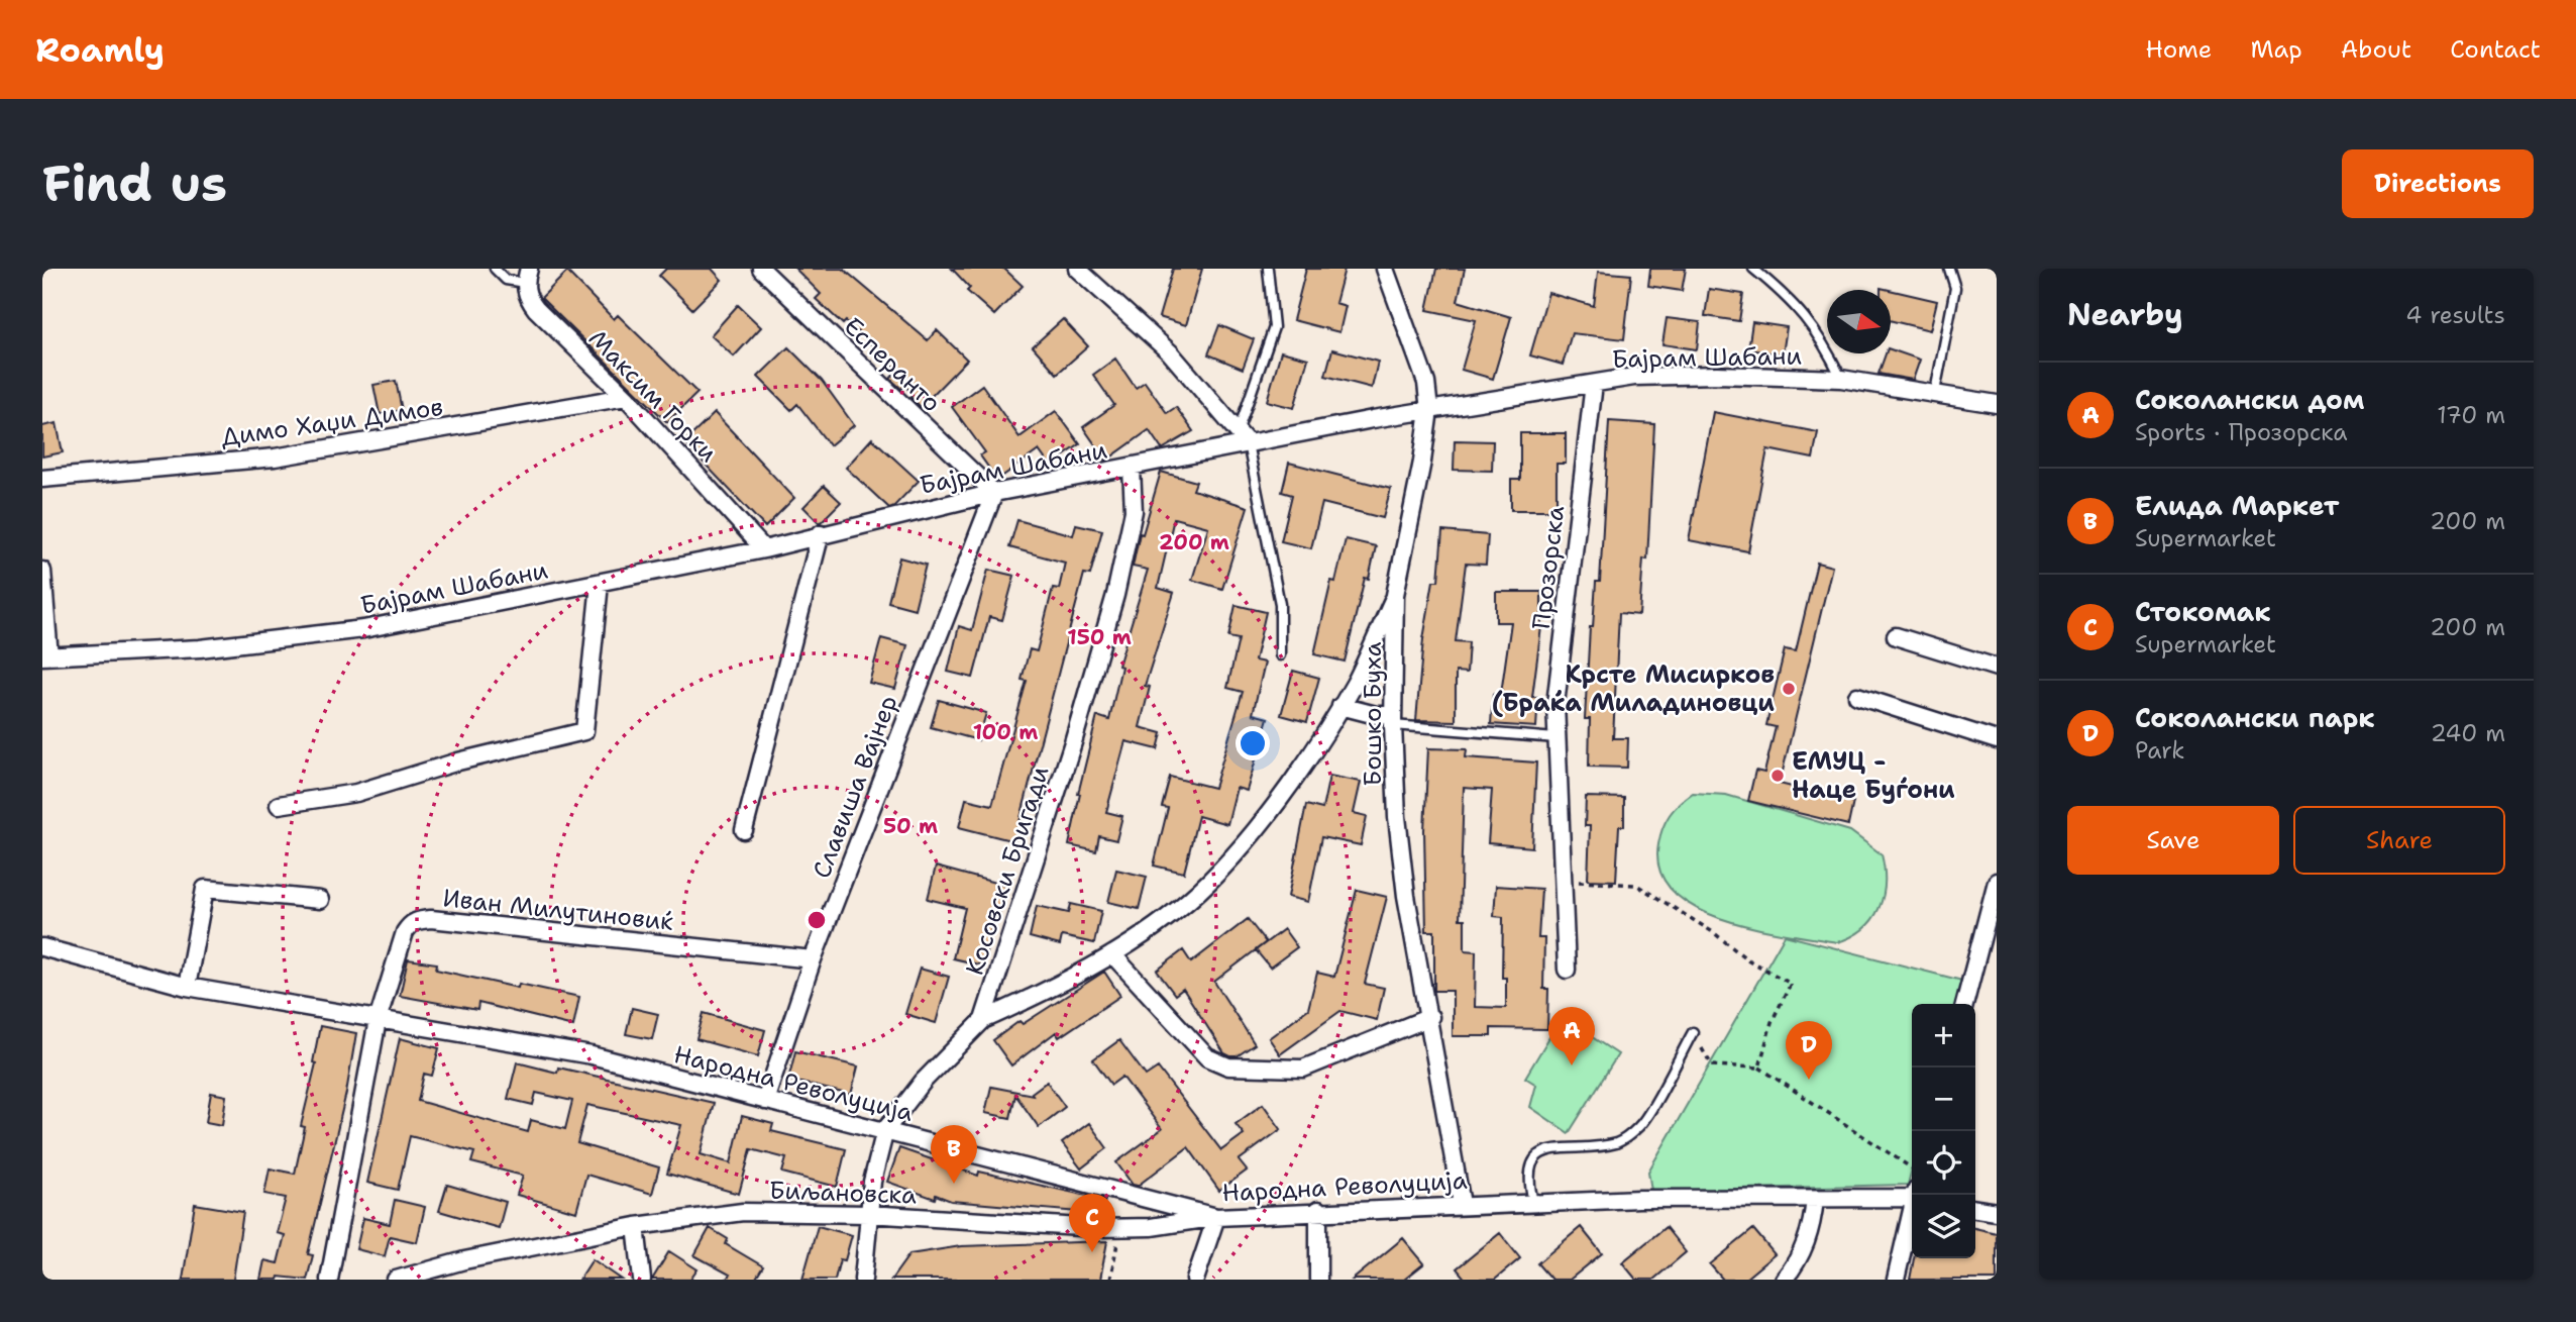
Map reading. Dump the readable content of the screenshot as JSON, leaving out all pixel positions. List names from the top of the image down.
{
  "streets": {
    "street": [
      "Бајрам Шабани",
      "Есперанто",
      "Максим Горки",
      "Димо Хаџи Димов",
      "Прозорска",
      "Бошко Буха",
      "Славиша Вајнер",
      "Косовски Бригади",
      "Иван Милутиновиќ",
      "Народна Револуција",
      "Биљановска"
    ]
  },
  "crossings": [
    ["Бајрам Шабани", "Есперанто"],
    ["Бајрам Шабани", "Максим Горки"],
    ["Бајрам Шабани", "Прозорска"],
    ["Бајрам Шабани", "Бошко Буха"],
    ["Бајрам Шабани", "Славиша Вајнер"],
    ["Бајрам Шабани", "Косовски Бригади"],
    ["Есперанто", "Славиша Вајнер"],
    ["Максим Горки", "Димо Хаџи Димов"],
    ["Бошко Буха", "Народна Револуција"],
    ["Славиша Вајнер", "Иван Милутиновиќ"],
    ["Славиша Вајнер", "Народна Револуција"],
    ["Косовски Бригади", "Народна Револуција"],
    ["Иван Милутиновиќ", "Народна Револуција"],
    ["Народна Револуција", "Биљановска"]
  ],
  "places": ["Крсте Мисирков (Браќа Миладиновци", "ЕМУЦ - Наце Буѓони"],
  "north": "right",
  "page": {
    "header": "Roamly",
    "nav": [
      "Home",
      "Map",
      "About",
      "Contact"
    ],
    "buttons": [
      "Directions",
      ["Save", "Share"]
    ],
    "title": "Find us",
    "heading": ["Nearby", "4 results"],
    "list": [
      {
        "mark": "A",
        "name": "Соколански дом",
        "note": "Sports · Прозорска",
        "value": "170 m"
      },
      {
        "mark": "B",
        "name": "Елида Маркет",
        "note": "Supermarket",
        "value": "200 m"
      },
      {
        "mark": "C",
        "name": "Стокомак",
        "note": "Supermarket",
        "value": "200 m"
      },
      {
        "mark": "D",
        "name": "Соколански парк",
        "note": "Park",
        "value": "240 m"
      }
    ],
    "map_buttons": ["+", "−"],
    "pins": [
      "A",
      "D",
      "B",
      "C"
    ]
  },
  "rings": [
    "200 m",
    "150 m",
    "100 m",
    "50 m"
  ]
}
